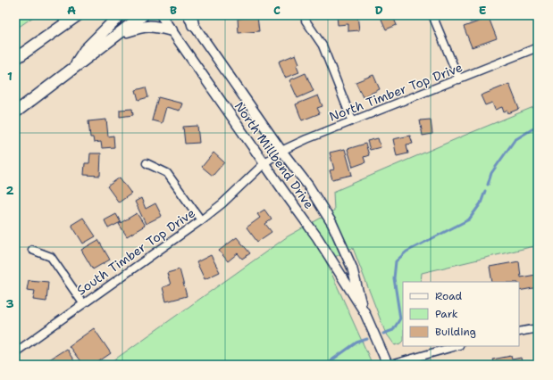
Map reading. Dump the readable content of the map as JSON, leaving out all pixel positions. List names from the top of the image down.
{
  "streets": {
    "street": ["North Timber Top Drive", "North Millbend Drive", "South Timber Top Drive"]
  },
  "crossings": [
    ["North Timber Top Drive", "North Millbend Drive"],
    ["North Timber Top Drive", "South Timber Top Drive"],
    ["North Millbend Drive", "South Timber Top Drive"]
  ],
  "legend": ["Road", "Park", "Building"],
  "grid": {
    "columns": [
      "A",
      "B",
      "C",
      "D",
      "E"
    ],
    "rows": ["1", "2", "3"]
  }
}
